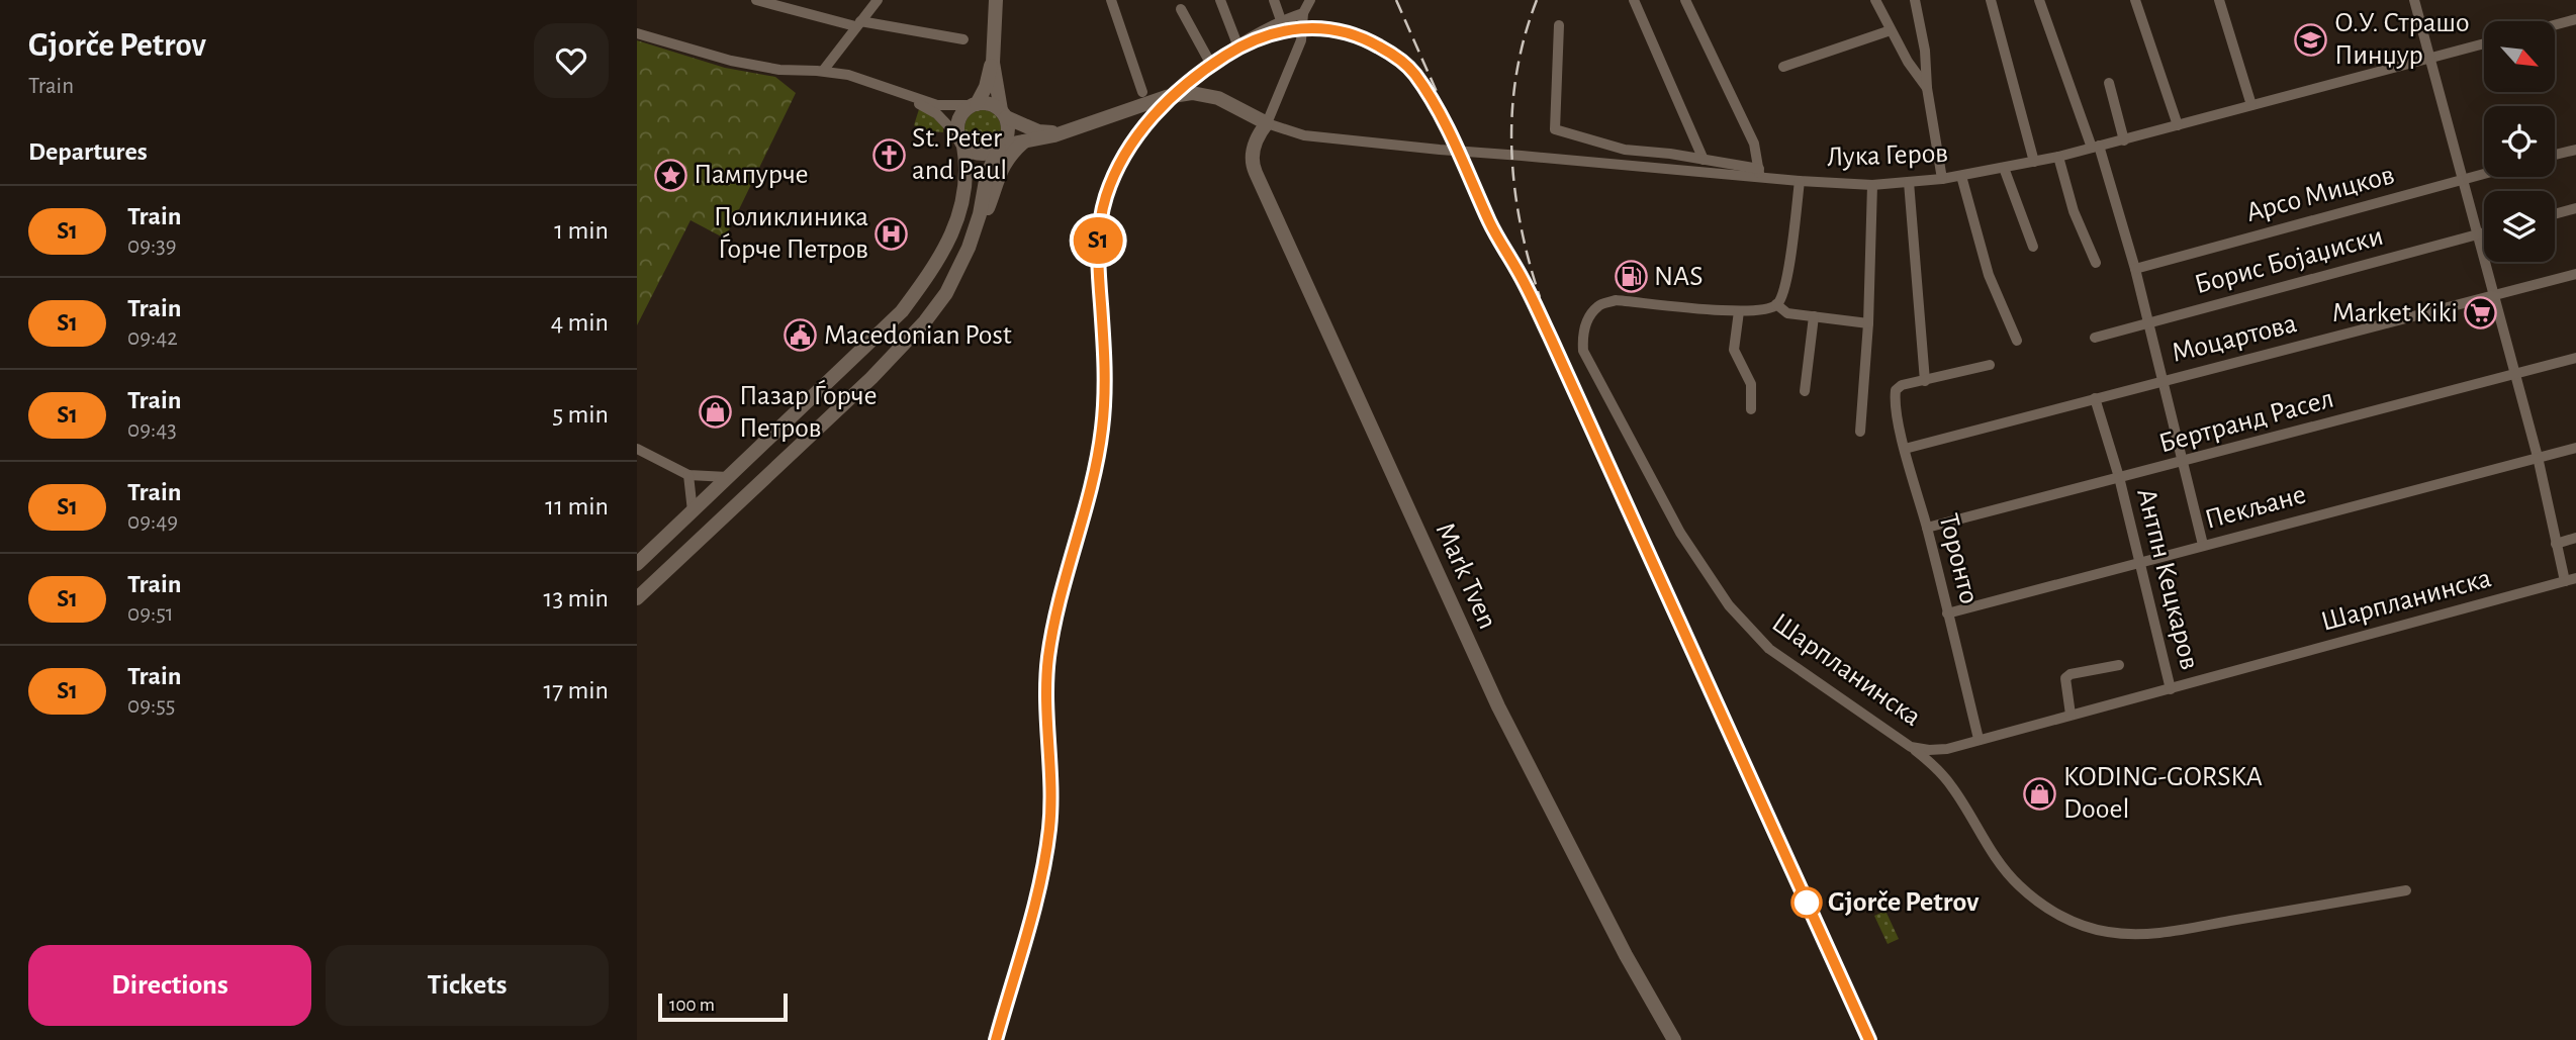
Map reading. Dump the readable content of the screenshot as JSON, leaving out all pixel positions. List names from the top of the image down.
{
  "streets": {
    "street": [
      "Лука Геров",
      "Арсо Мицков",
      "Борис Бојаџиски",
      "Моцартова",
      "Бертранд Расел",
      "Пекљане",
      "Торонто",
      "Mark Tven",
      "Антпн Кецкаров",
      "Шарпланинска"
    ]
  },
  "crossings": [
    ["Лука Геров", "Mark Tven"],
    ["Моцартова", "Торонто"],
    ["Моцартова", "Антпн Кецкаров"],
    ["Бертранд Расел", "Торонто"],
    ["Бертранд Расел", "Антпн Кецкаров"],
    ["Пекљане", "Торонто"],
    ["Пекљане", "Антпн Кецкаров"],
    ["Торонто", "Шарпланинска"],
    ["Антпн Кецкаров", "Шарпланинска"]
  ],
  "places": {
    "school or university": ["О.У. Страшо Пинџур"],
    "church": ["St. Peter and Paul"],
    "place": ["Пампурче"],
    "hospital": ["Поликлиника Ѓорче Петров"],
    "fuel station": ["NAS"],
    "supermarket": ["Market Kiki"],
    "public building": ["Macedonian Post"],
    "shop": ["Пазар Ѓорче Петров", "KODING-GORSKA Dooel"],
    "other": ["Gjorče Petrov"]
  },
  "scale_bar": "100 m",
  "north": "bottom right",
  "page": {
    "heading": [
      ["Gjorče Petrov", "Train"],
      "Departures"
    ],
    "on_map": "S1",
    "list": [
      {
        "mark": "S1",
        "name": "Train",
        "note": "09:39",
        "value": "1 min"
      },
      {
        "mark": "S1",
        "name": "Train",
        "note": "09:42",
        "value": "4 min"
      },
      {
        "mark": "S1",
        "name": "Train",
        "note": "09:43",
        "value": "5 min"
      },
      {
        "mark": "S1",
        "name": "Train",
        "note": "09:49",
        "value": "11 min"
      },
      {
        "mark": "S1",
        "name": "Train",
        "note": "09:51",
        "value": "13 min"
      },
      {
        "mark": "S1",
        "name": "Train",
        "note": "09:55",
        "value": "17 min"
      }
    ],
    "buttons": ["Directions", "Tickets"],
    "scale": "100 m"
  }
}
